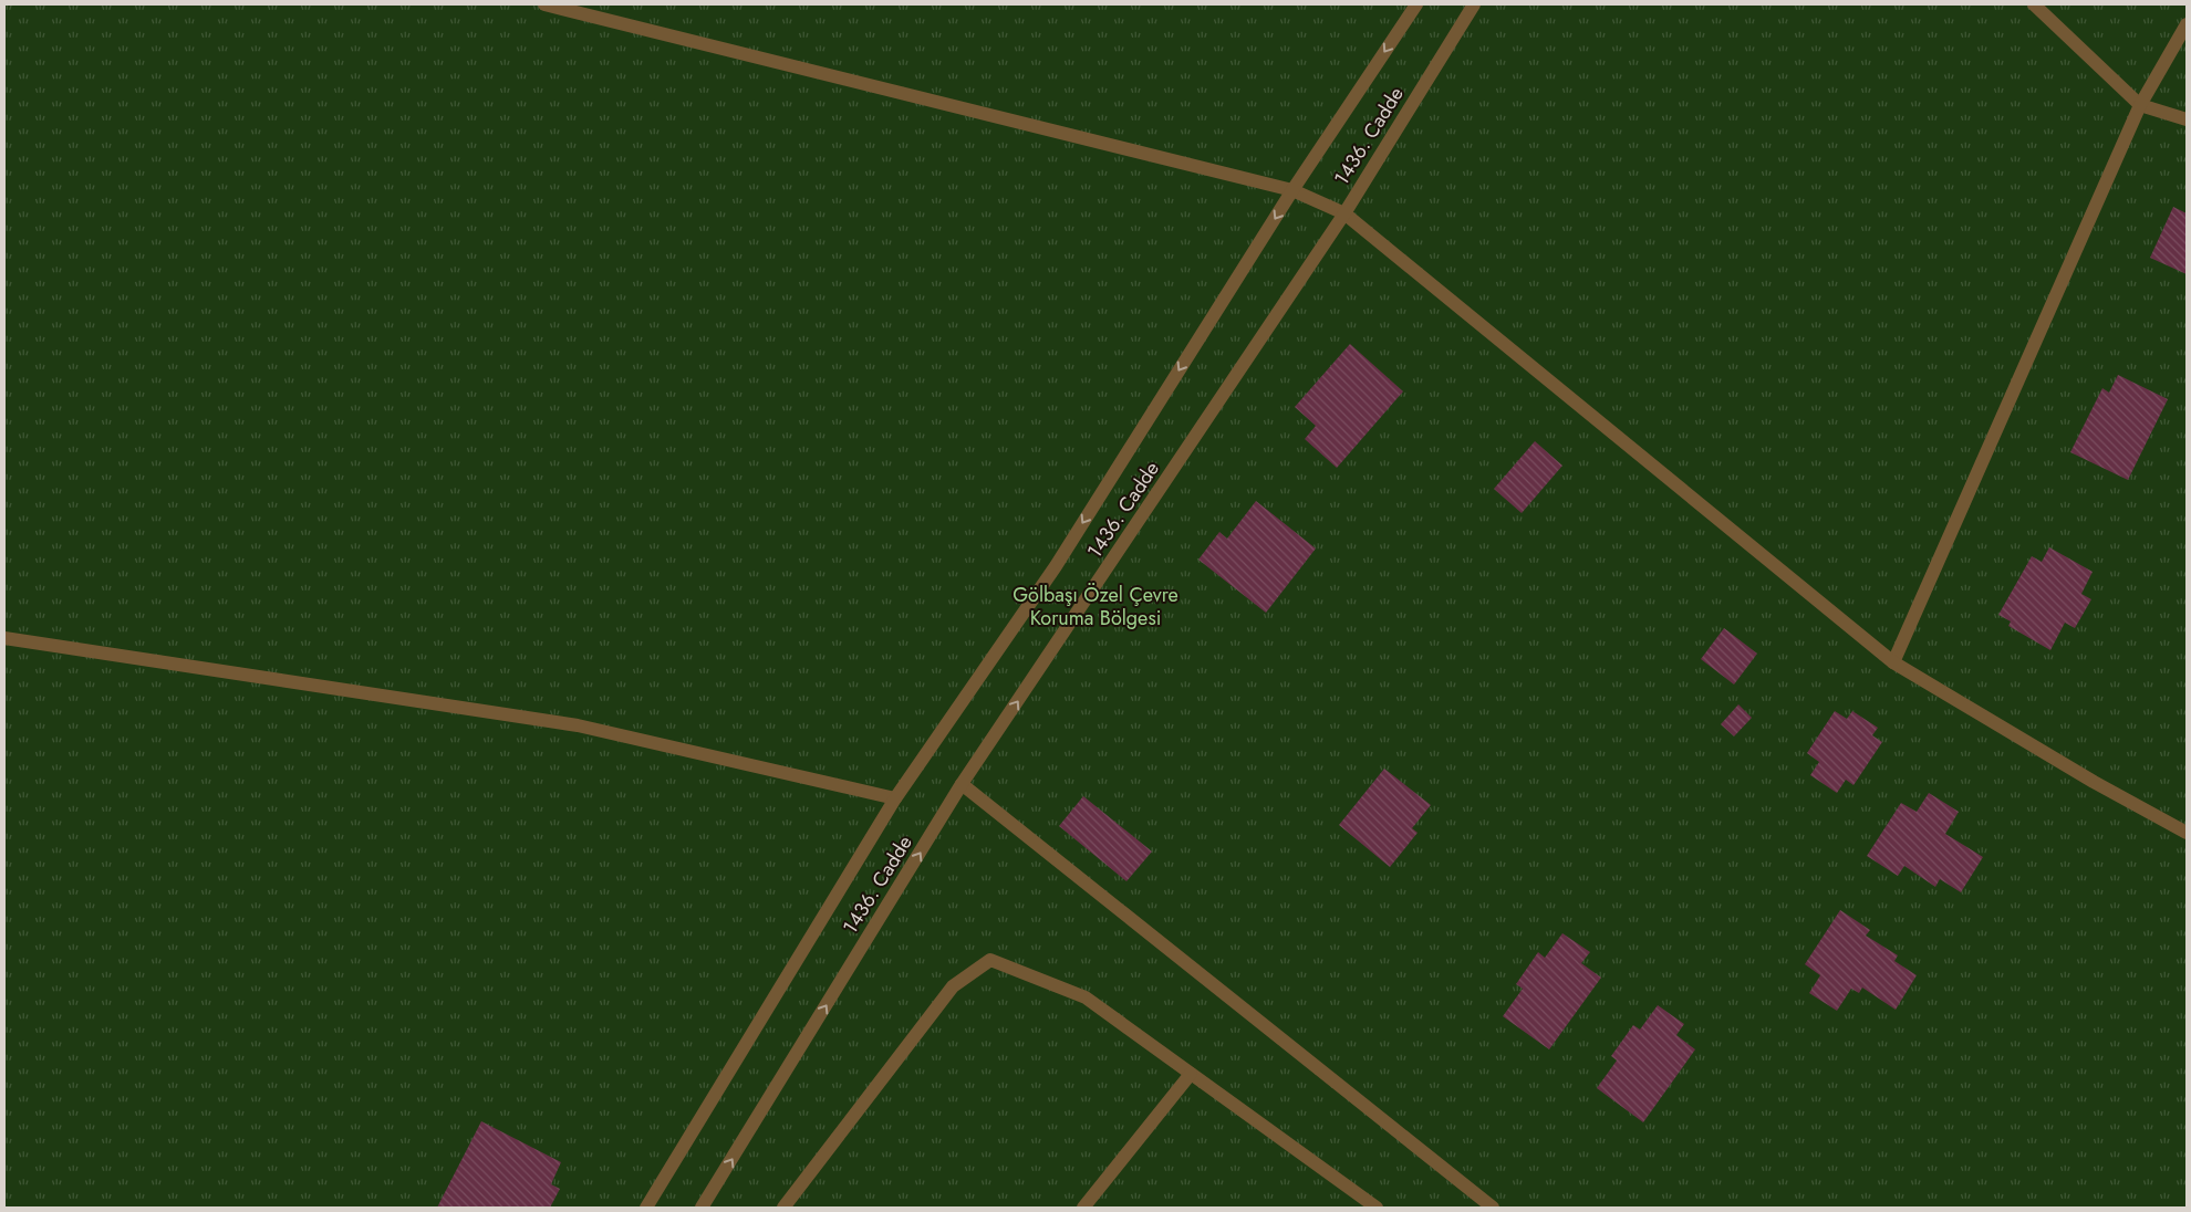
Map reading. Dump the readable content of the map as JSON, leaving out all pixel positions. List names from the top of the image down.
{
  "streets": {
    "street": ["1436. Cadde"]
  },
  "parks": ["Gölbaşı Özel Çevre Koruma Bölgesi"]
}
